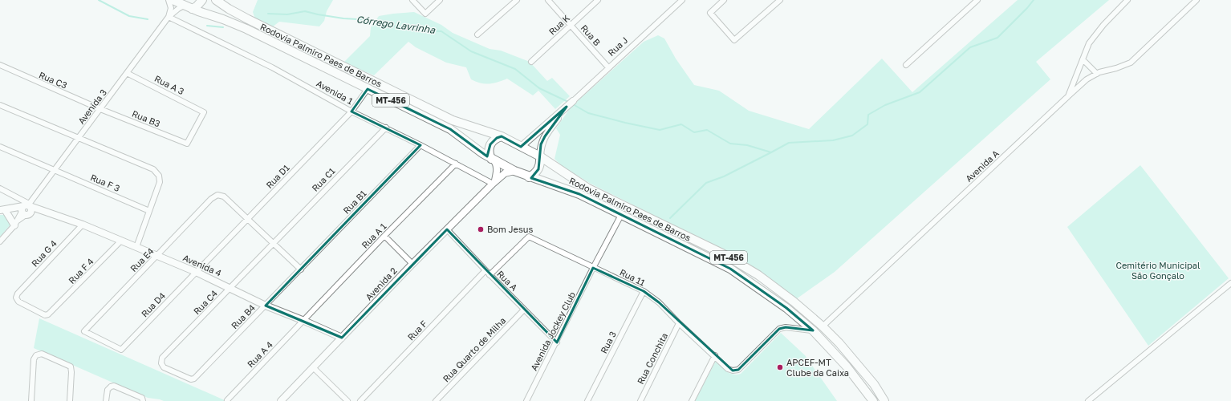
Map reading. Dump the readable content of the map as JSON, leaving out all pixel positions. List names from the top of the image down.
{
  "streets": {
    "main road": ["Rodovia Palmiro Paes de Barros", "MT-456"],
    "street": [
      "Rua K",
      "Rua B",
      "Rua J",
      "Rua C3",
      "Rua A 3",
      "Avenida 1",
      "Avenida 3",
      "Rua B3",
      "Avenida A",
      "Rua D1",
      "Rua C1",
      "Rua F 3",
      "Rua B1",
      "Rua A 1",
      "Rua G 4",
      "Rua E4",
      "Avenida 4",
      "Rua F 4",
      "Rua 11",
      "Rua A",
      "Avenida 2",
      "Rua C4",
      "Rua D4",
      "Rua B4",
      "Rua F",
      "Avenida Jockey Club",
      "Rua 3",
      "Rua Quarto de Milha",
      "Rua A 4",
      "Rua Conchita"
    ]
  },
  "crossings": [
    ["Rua K", "Rua B"],
    ["Rua B", "Rua J"],
    ["Rua J", "Rodovia Palmiro Paes de Barros"],
    ["Rodovia Palmiro Paes de Barros", "Avenida 3"],
    ["Rodovia Palmiro Paes de Barros", "Avenida A"],
    ["Rodovia Palmiro Paes de Barros", "Rua D1"],
    ["Rodovia Palmiro Paes de Barros", "Rua 11"],
    ["Rodovia Palmiro Paes de Barros", "Avenida 2"],
    ["Rua C3", "Avenida 3"],
    ["Rua C3", "Rua B3"],
    ["Rua A 3", "Avenida 3"],
    ["Rua A 3", "Rua B3"],
    ["Avenida 1", "Avenida 3"],
    ["Avenida 1", "Rua D1"],
    ["Avenida 1", "Rua C1"],
    ["Avenida 1", "Rua B1"],
    ["Avenida 1", "Rua A 1"],
    ["Avenida 1", "Avenida 2"],
    ["Avenida 3", "Rua B3"],
    ["Avenida 3", "Rua F 3"],
    ["Avenida 3", "Avenida 4"],
    ["Rua D1", "Rua E4"],
    ["Rua D1", "Avenida 4"],
    ["Rua D1", "Rua D4"],
    ["Rua C1", "Rua C4"],
    ["Rua B1", "Rua B4"],
    ["Rua A 1", "Avenida 4"],
    ["Rua A 1", "Rua A 4"],
    ["Rua G 4", "Avenida 4"],
    ["Rua G 4", "Rua F 4"],
    ["Rua E4", "Avenida 4"],
    ["Rua E4", "Rua D4"],
    ["Avenida 4", "Rua F 4"],
    ["Avenida 4", "Avenida 2"],
    ["Avenida 4", "Rua C4"],
    ["Avenida 4", "Rua D4"],
    ["Avenida 4", "Rua B4"],
    ["Avenida 4", "Rua A 4"],
    ["Rua 11", "Rua A"],
    ["Rua 11", "Avenida Jockey Club"],
    ["Rua 11", "Rua 3"],
    ["Rua 11", "Rua Conchita"],
    ["Rua A", "Avenida 2"],
    ["Rua A", "Rua F"],
    ["Rua A", "Avenida Jockey Club"],
    ["Rua A", "Rua Quarto de Milha"],
    ["Rua C4", "Rua B4"]
  ],
  "water": ["Córrego Lavrinha"],
  "parks": ["Cemitério Municipal São Gonçalo"],
  "places": ["Bom Jesus", "APCEF-MT Clube da Caixa"]
}
